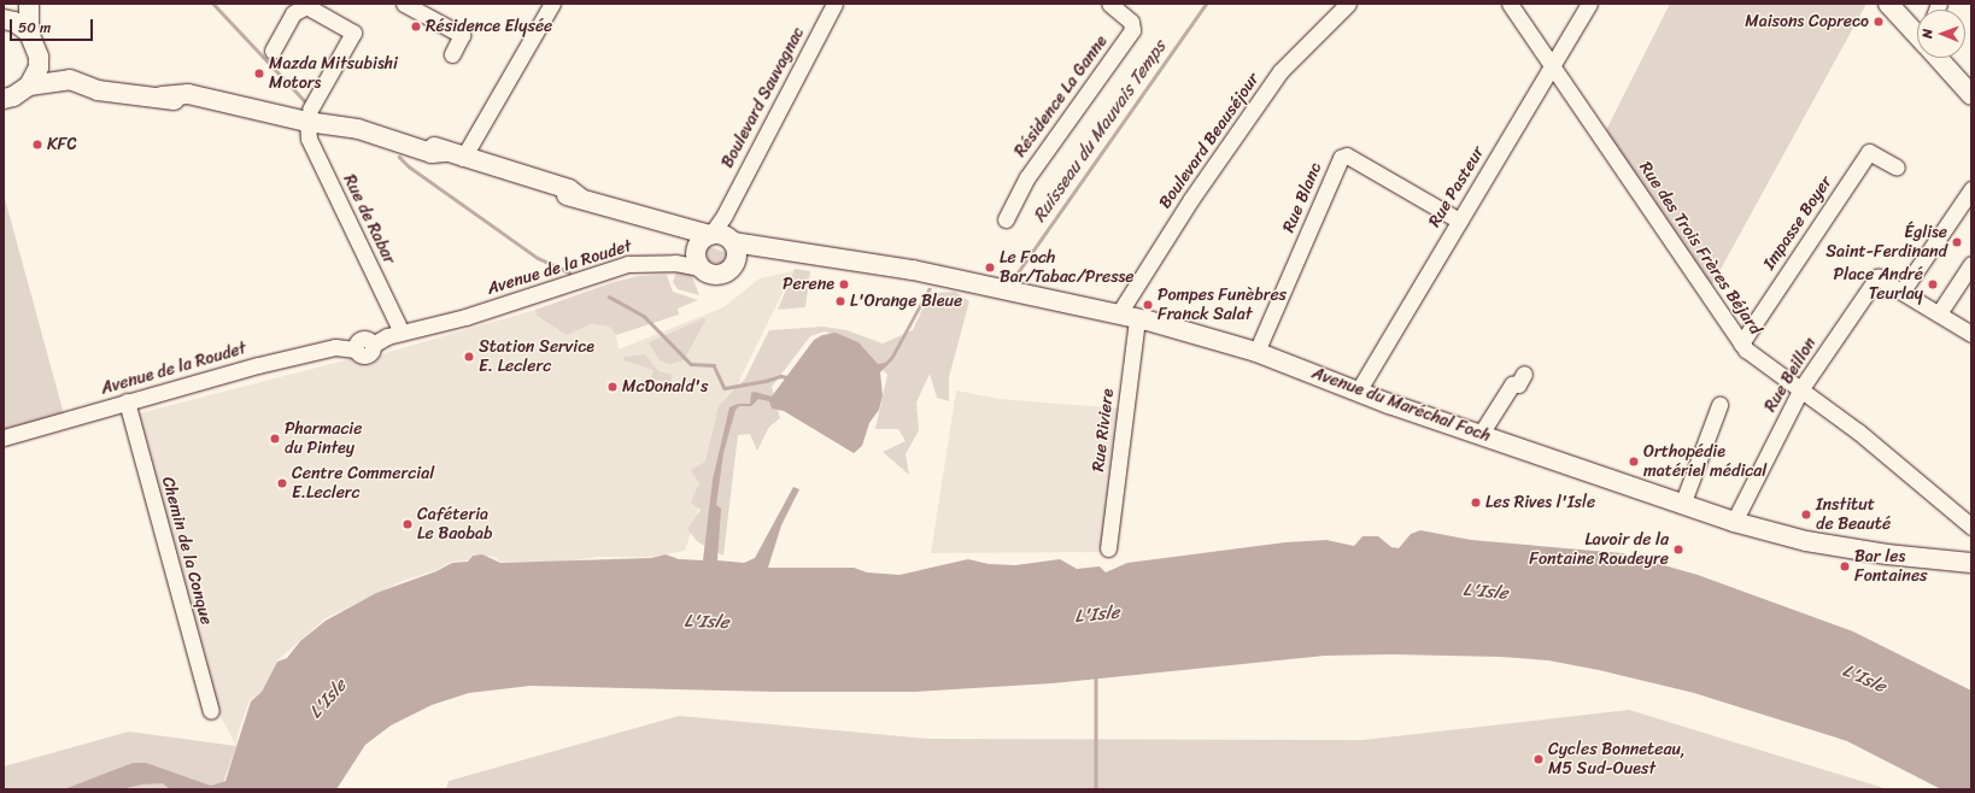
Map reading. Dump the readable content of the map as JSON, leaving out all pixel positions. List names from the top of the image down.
{
  "streets": {
    "main road": ["Avenue du Maréchal Foch"],
    "street": [
      "Résidence La Ganne",
      "Boulevard Sauvagnac",
      "Boulevard Beauséjour",
      "Rue Pasteur",
      "Rue Blanc",
      "Rue de Rabar",
      "Impasse Boyer",
      "Rue des Trois Frères Béjard",
      "Avenue de la Roudet",
      "Rue Beillon",
      "Rue Riviere",
      "Chemin de la Conque"
    ]
  },
  "crossings": [
    ["Boulevard Sauvagnac", "Avenue de la Roudet"],
    ["Boulevard Sauvagnac", "Avenue du Maréchal Foch"],
    ["Boulevard Beauséjour", "Avenue du Maréchal Foch"],
    ["Rue Pasteur", "Rue Blanc"],
    ["Rue Pasteur", "Rue des Trois Frères Béjard"],
    ["Rue Pasteur", "Avenue du Maréchal Foch"],
    ["Rue Blanc", "Avenue du Maréchal Foch"],
    ["Rue de Rabar", "Avenue de la Roudet"],
    ["Impasse Boyer", "Rue des Trois Frères Béjard"],
    ["Rue des Trois Frères Béjard", "Rue Beillon"],
    ["Avenue de la Roudet", "Avenue du Maréchal Foch"],
    ["Avenue de la Roudet", "Chemin de la Conque"],
    ["Rue Beillon", "Avenue du Maréchal Foch"],
    ["Avenue du Maréchal Foch", "Rue Riviere"]
  ],
  "water": ["Ruisseau du Mauvais Temps", "L'Isle"],
  "places": [
    "Maisons Copreco",
    "Résidence Elysée",
    "Mazda Mitsubishi Motors",
    "KFC",
    "Église Saint-Ferdinand",
    "Le Foch Bar/Tabac/Presse",
    "Perene",
    "Place André Teurlay",
    "L'Orange Bleue",
    "Pompes Funèbres Franck Salat",
    "Station Service E. Leclerc",
    "McDonald's",
    "Pharmacie du Pintey",
    "Orthopédie matériel médical",
    "Centre Commercial E.Leclerc",
    "Les Rives l'Isle",
    "Institut de Beauté",
    "Caféteria Le Baobab",
    "Lavoir de la Fontaine Roudeyre",
    "Bar les Fontaines",
    "Cycles Bonneteau, M5 Sud-Ouest"
  ],
  "scale_bar": "50 m",
  "north": "left"
}
